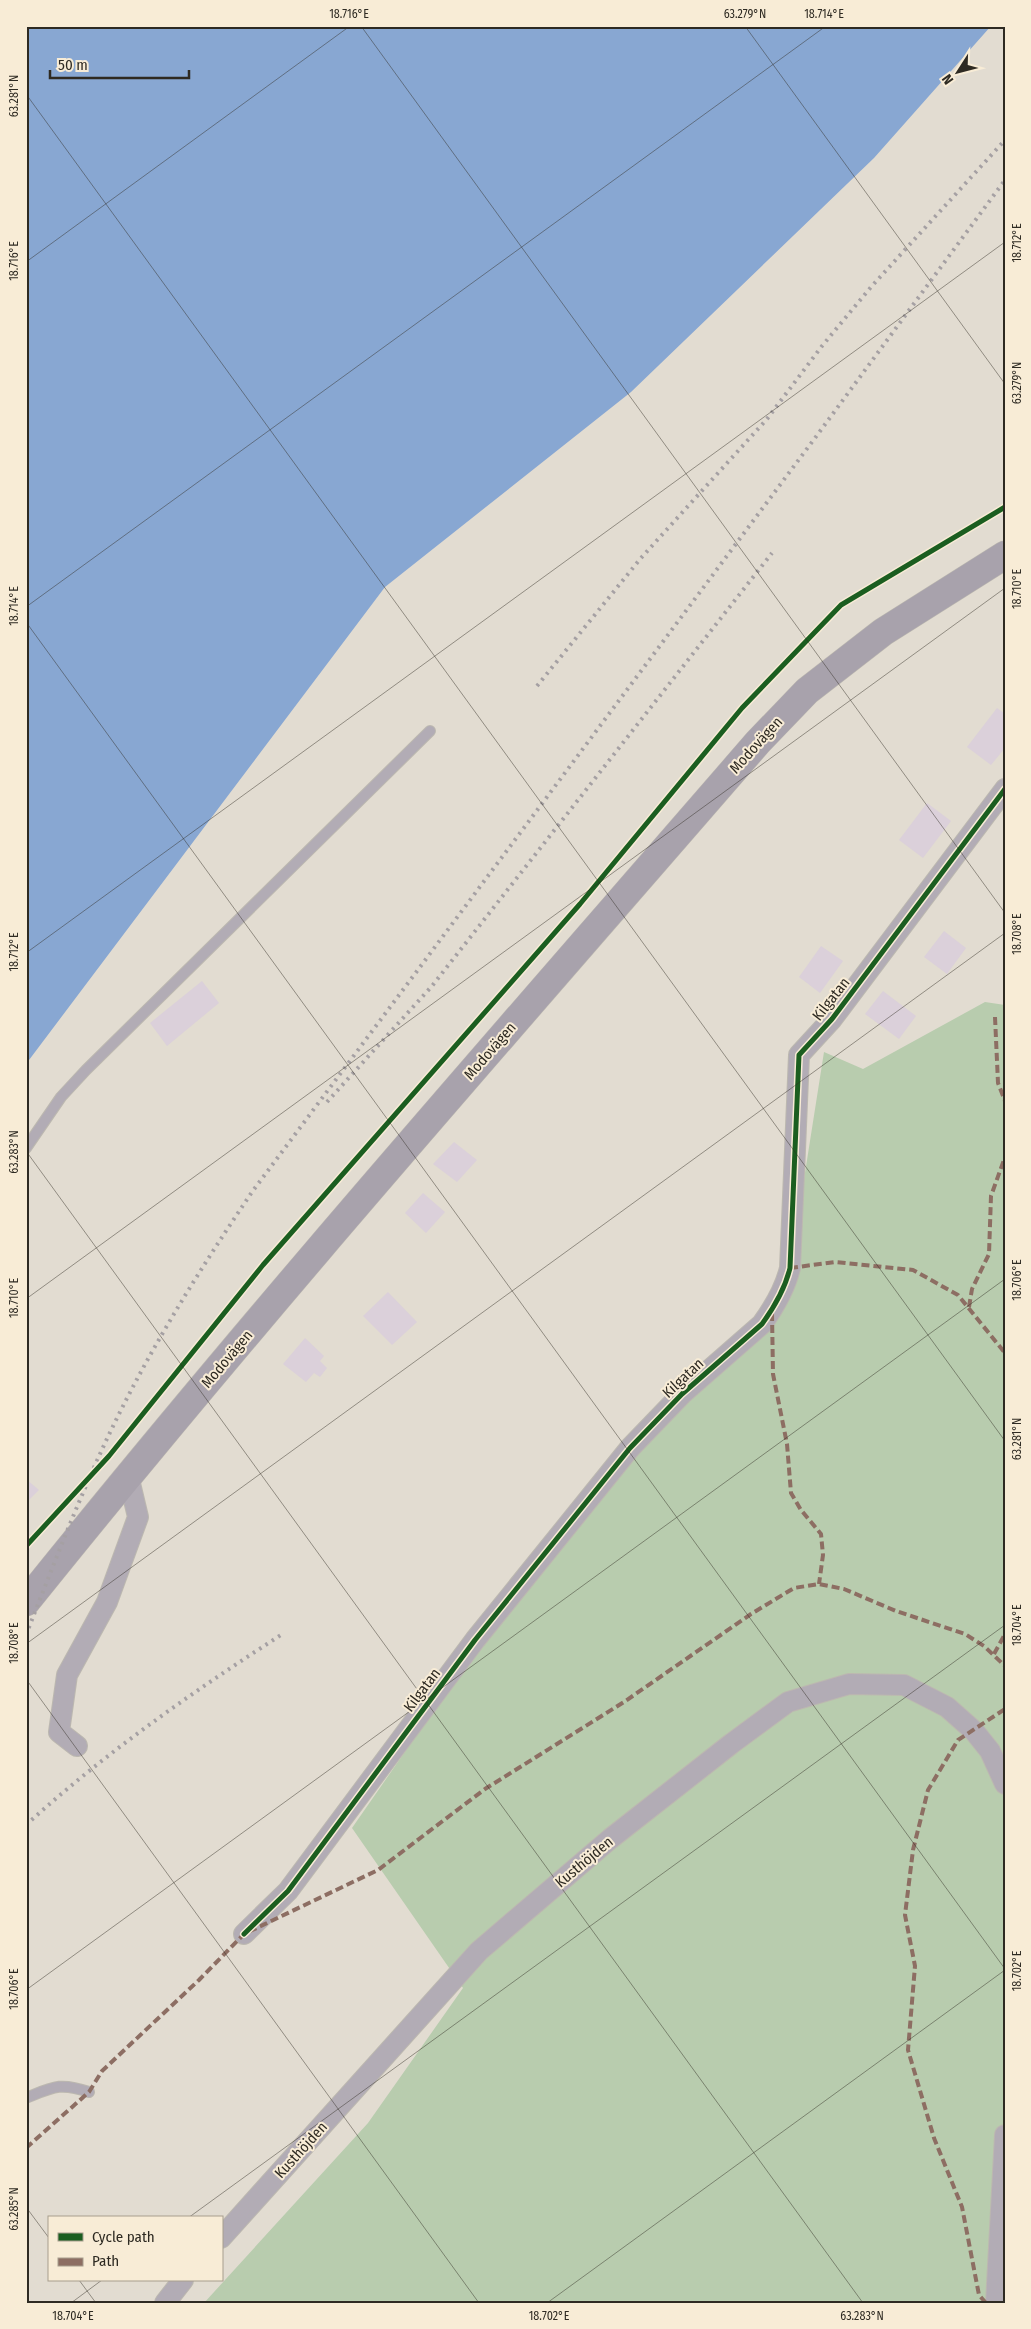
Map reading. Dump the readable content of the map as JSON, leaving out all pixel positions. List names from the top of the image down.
{
  "streets": {
    "main road": ["Modovägen"],
    "street": ["Kilgatan", "Kusthöjden"]
  },
  "legend": ["Cycle path", "Path"],
  "scale_bar": "50 m",
  "north": "bottom left",
  "coordinates": [
    "18.716°E",
    "63.279°N",
    "18.714°E",
    "63.281°N",
    "18.712°E",
    "18.710°E",
    "18.708°E",
    "63.283°N",
    "18.706°E",
    "18.704°E",
    "18.702°E",
    "63.285°N"
  ]
}
